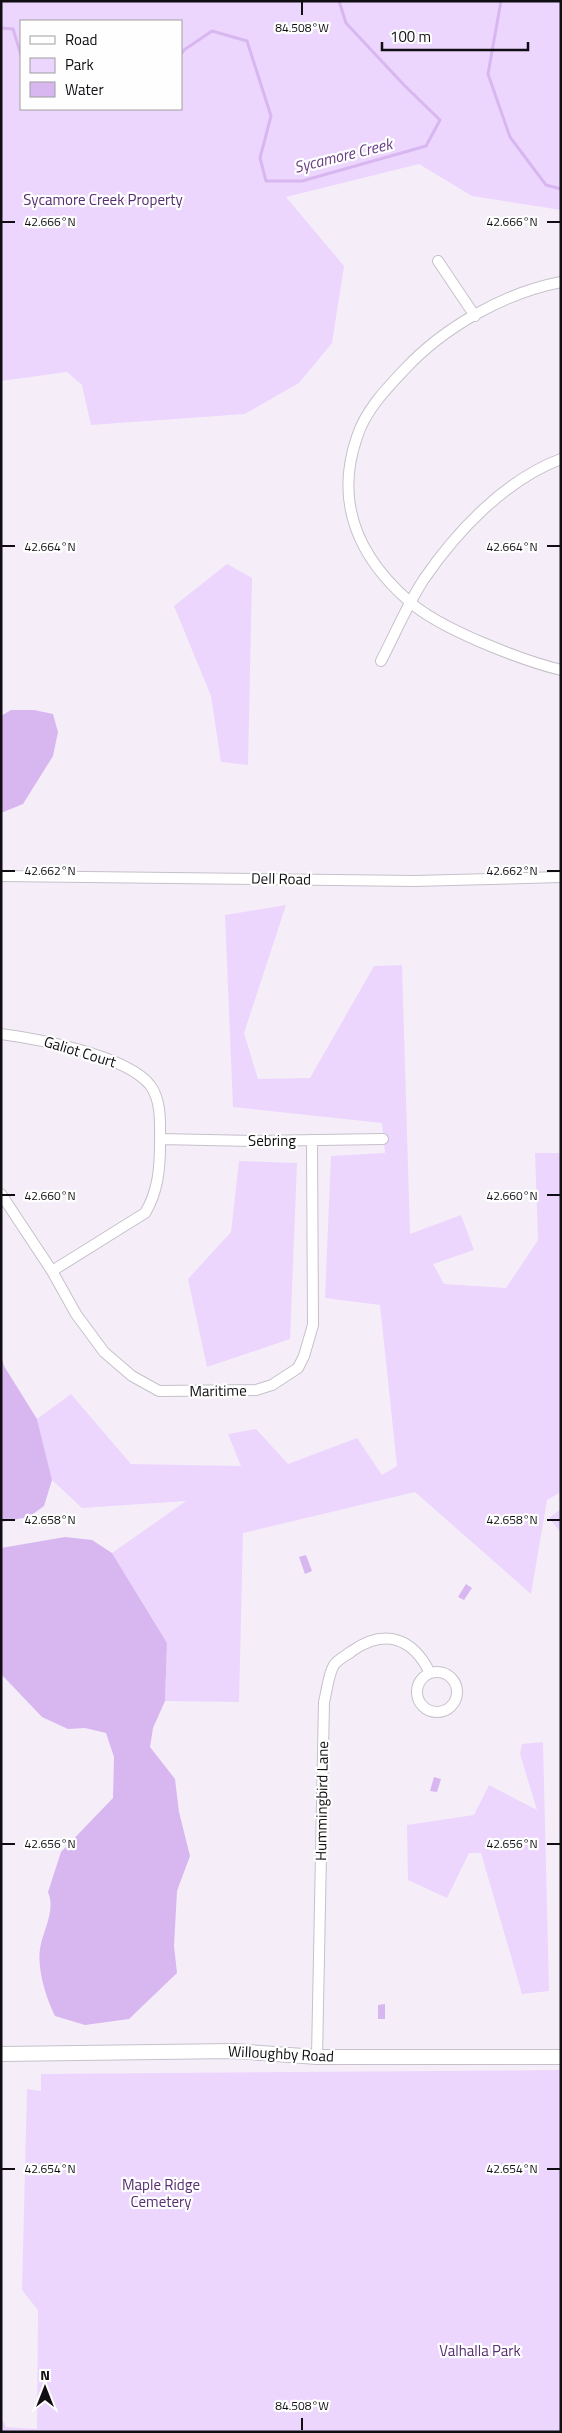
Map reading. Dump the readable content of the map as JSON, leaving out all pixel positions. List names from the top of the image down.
{
  "streets": {
    "street": [
      "Dell Road",
      "Galiot Court",
      "Sebring",
      "Maritime",
      "Hummingbird Lane",
      "Willoughby Road"
    ]
  },
  "crossings": [
    ["Galiot Court", "Sebring"],
    ["Galiot Court", "Maritime"],
    ["Sebring", "Maritime"],
    ["Hummingbird Lane", "Willoughby Road"]
  ],
  "water": ["Sycamore Creek"],
  "parks": ["Sycamore Creek Property", "Maple Ridge Cemetery", "Valhalla Park"],
  "legend": ["Road", "Park", "Water"],
  "scale_bar": "100 m",
  "north": "top",
  "coordinates": [
    "84.508°W",
    "42.666°N",
    "42.664°N",
    "42.662°N",
    "42.660°N",
    "42.658°N",
    "42.656°N",
    "42.654°N"
  ]
}
